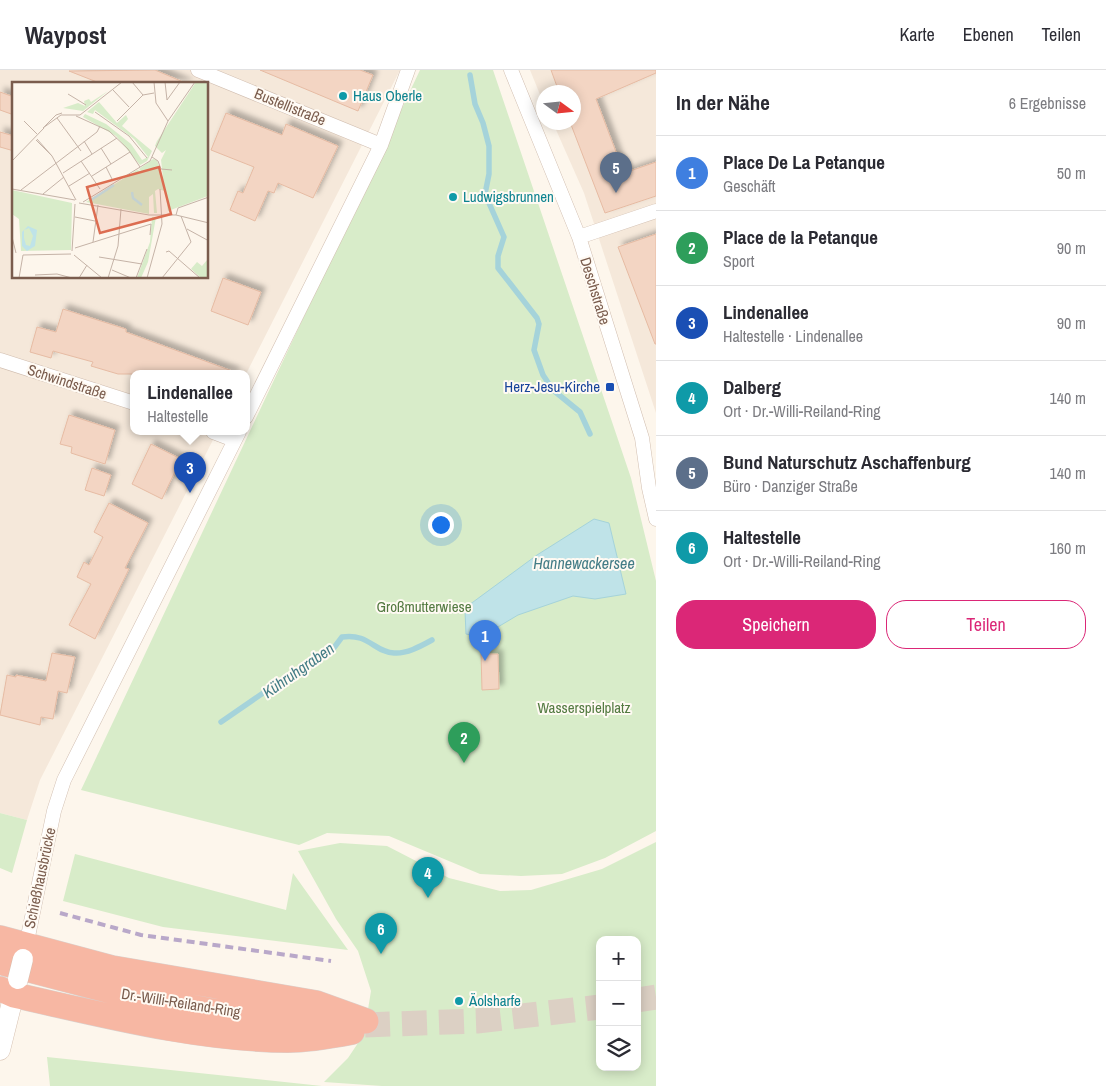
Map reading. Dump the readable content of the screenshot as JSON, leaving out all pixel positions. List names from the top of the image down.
{
  "streets": {
    "highway": ["Dr.-Willi-Reiland-Ring"],
    "street": [
      "Bustellistraße",
      "Deschstraße",
      "Schwindstraße",
      "Schießhausbrücke"
    ]
  },
  "crossings": [
    ["Schießhausbrücke", "Dr.-Willi-Reiland-Ring"]
  ],
  "water": ["Hannewackersee", "Kühruhgraben"],
  "parks": ["Großmutterwiese", "Wasserspielplatz"],
  "places": {
    "other": ["Haus Oberle", "Ludwigsbrunnen", "Äolsharfe"],
    "transit": ["Herz-Jesu-Kirche"]
  },
  "north": "right",
  "page": {
    "header": "Waypost",
    "nav": ["Karte", "Ebenen", "Teilen"],
    "heading": ["In der Nähe", "6 Ergebnisse"],
    "list": [
      {
        "mark": "1",
        "name": "Place De La Petanque",
        "note": "Geschäft",
        "value": "50 m"
      },
      {
        "mark": "2",
        "name": "Place de la Petanque",
        "note": "Sport",
        "value": "90 m"
      },
      {
        "mark": "3",
        "name": "Lindenallee",
        "note": "Haltestelle · Lindenallee",
        "value": "90 m"
      },
      {
        "mark": "4",
        "name": "Dalberg",
        "note": "Ort · Dr.-Willi-Reiland-Ring",
        "value": "140 m"
      },
      {
        "mark": "5",
        "name": "Bund Naturschutz Aschaffenburg",
        "note": "Büro · Danziger Straße",
        "value": "140 m"
      },
      {
        "mark": "6",
        "name": "Haltestelle",
        "note": "Ort · Dr.-Willi-Reiland-Ring",
        "value": "160 m"
      }
    ],
    "pins": [
      "5",
      "3",
      "1",
      "2",
      "4",
      "6"
    ],
    "popup": ["Lindenallee", "Haltestelle"],
    "buttons": ["Speichern", "Teilen"],
    "map_buttons": ["+", "−"]
  }
}
